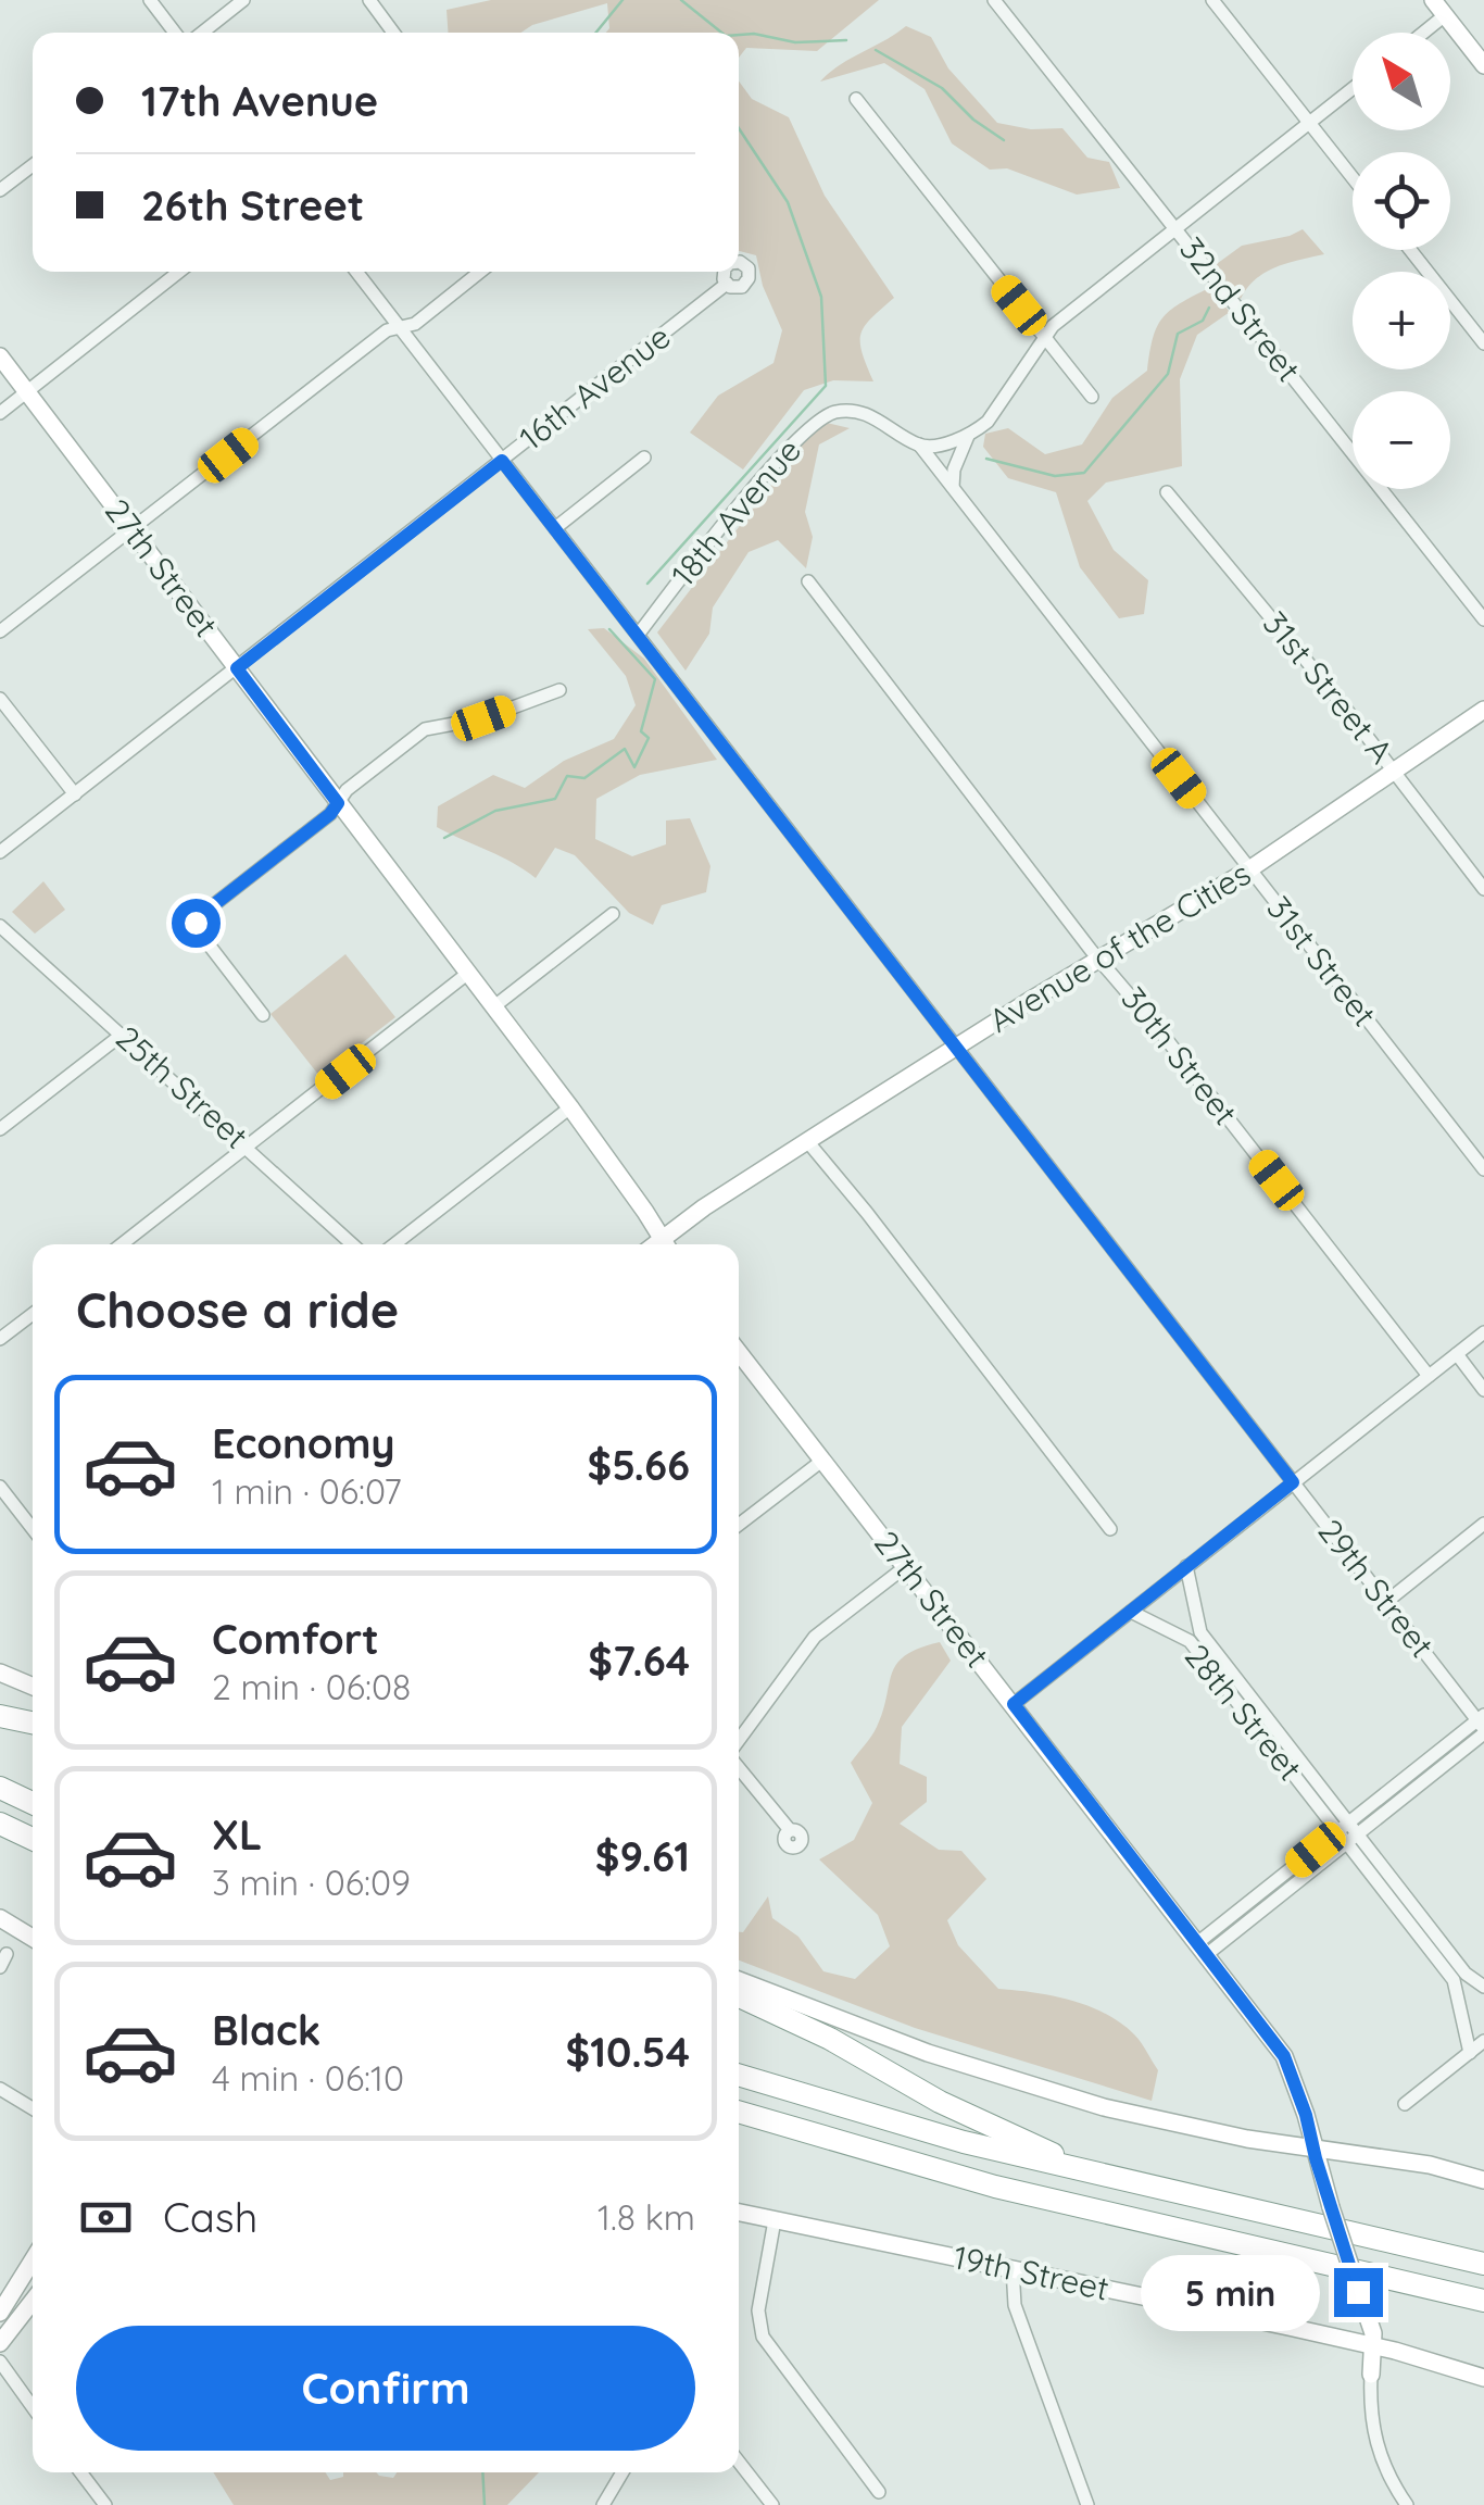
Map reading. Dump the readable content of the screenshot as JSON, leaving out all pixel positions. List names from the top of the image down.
{
  "streets": {
    "main road": ["27th Street", "Avenue of the Cities", "19th Street"],
    "street": [
      "32nd Street",
      "16th Avenue",
      "18th Avenue",
      "31st Street A",
      "31st Street",
      "30th Street",
      "25th Street",
      "29th Street",
      "28th Street"
    ]
  },
  "crossings": [
    ["16th Avenue", "27th Street"],
    ["16th Avenue", "29th Street"],
    ["18th Avenue", "31st Street"],
    ["18th Avenue", "29th Street"],
    ["27th Street", "19th Street"],
    ["31st Street A", "Avenue of the Cities"],
    ["Avenue of the Cities", "31st Street"],
    ["Avenue of the Cities", "30th Street"],
    ["Avenue of the Cities", "29th Street"]
  ],
  "north": "top left",
  "page": {
    "map_buttons": ["+", "−"],
    "banner": ["17th Avenue", "26th Street"],
    "heading": "Choose a ride",
    "list": [
      {
        "name": "Economy",
        "note": "1 min · 06:07",
        "value": "$5.66"
      },
      {
        "name": "Comfort",
        "note": "2 min · 06:08",
        "value": "$7.64"
      },
      {
        "name": "XL",
        "note": "3 min · 06:09",
        "value": "$9.61"
      },
      {
        "name": "Black",
        "note": "4 min · 06:10",
        "value": "$10.54"
      }
    ],
    "pay": ["Cash", "1.8 km"],
    "bubble": "5 min",
    "buttons": "Confirm"
  }
}
